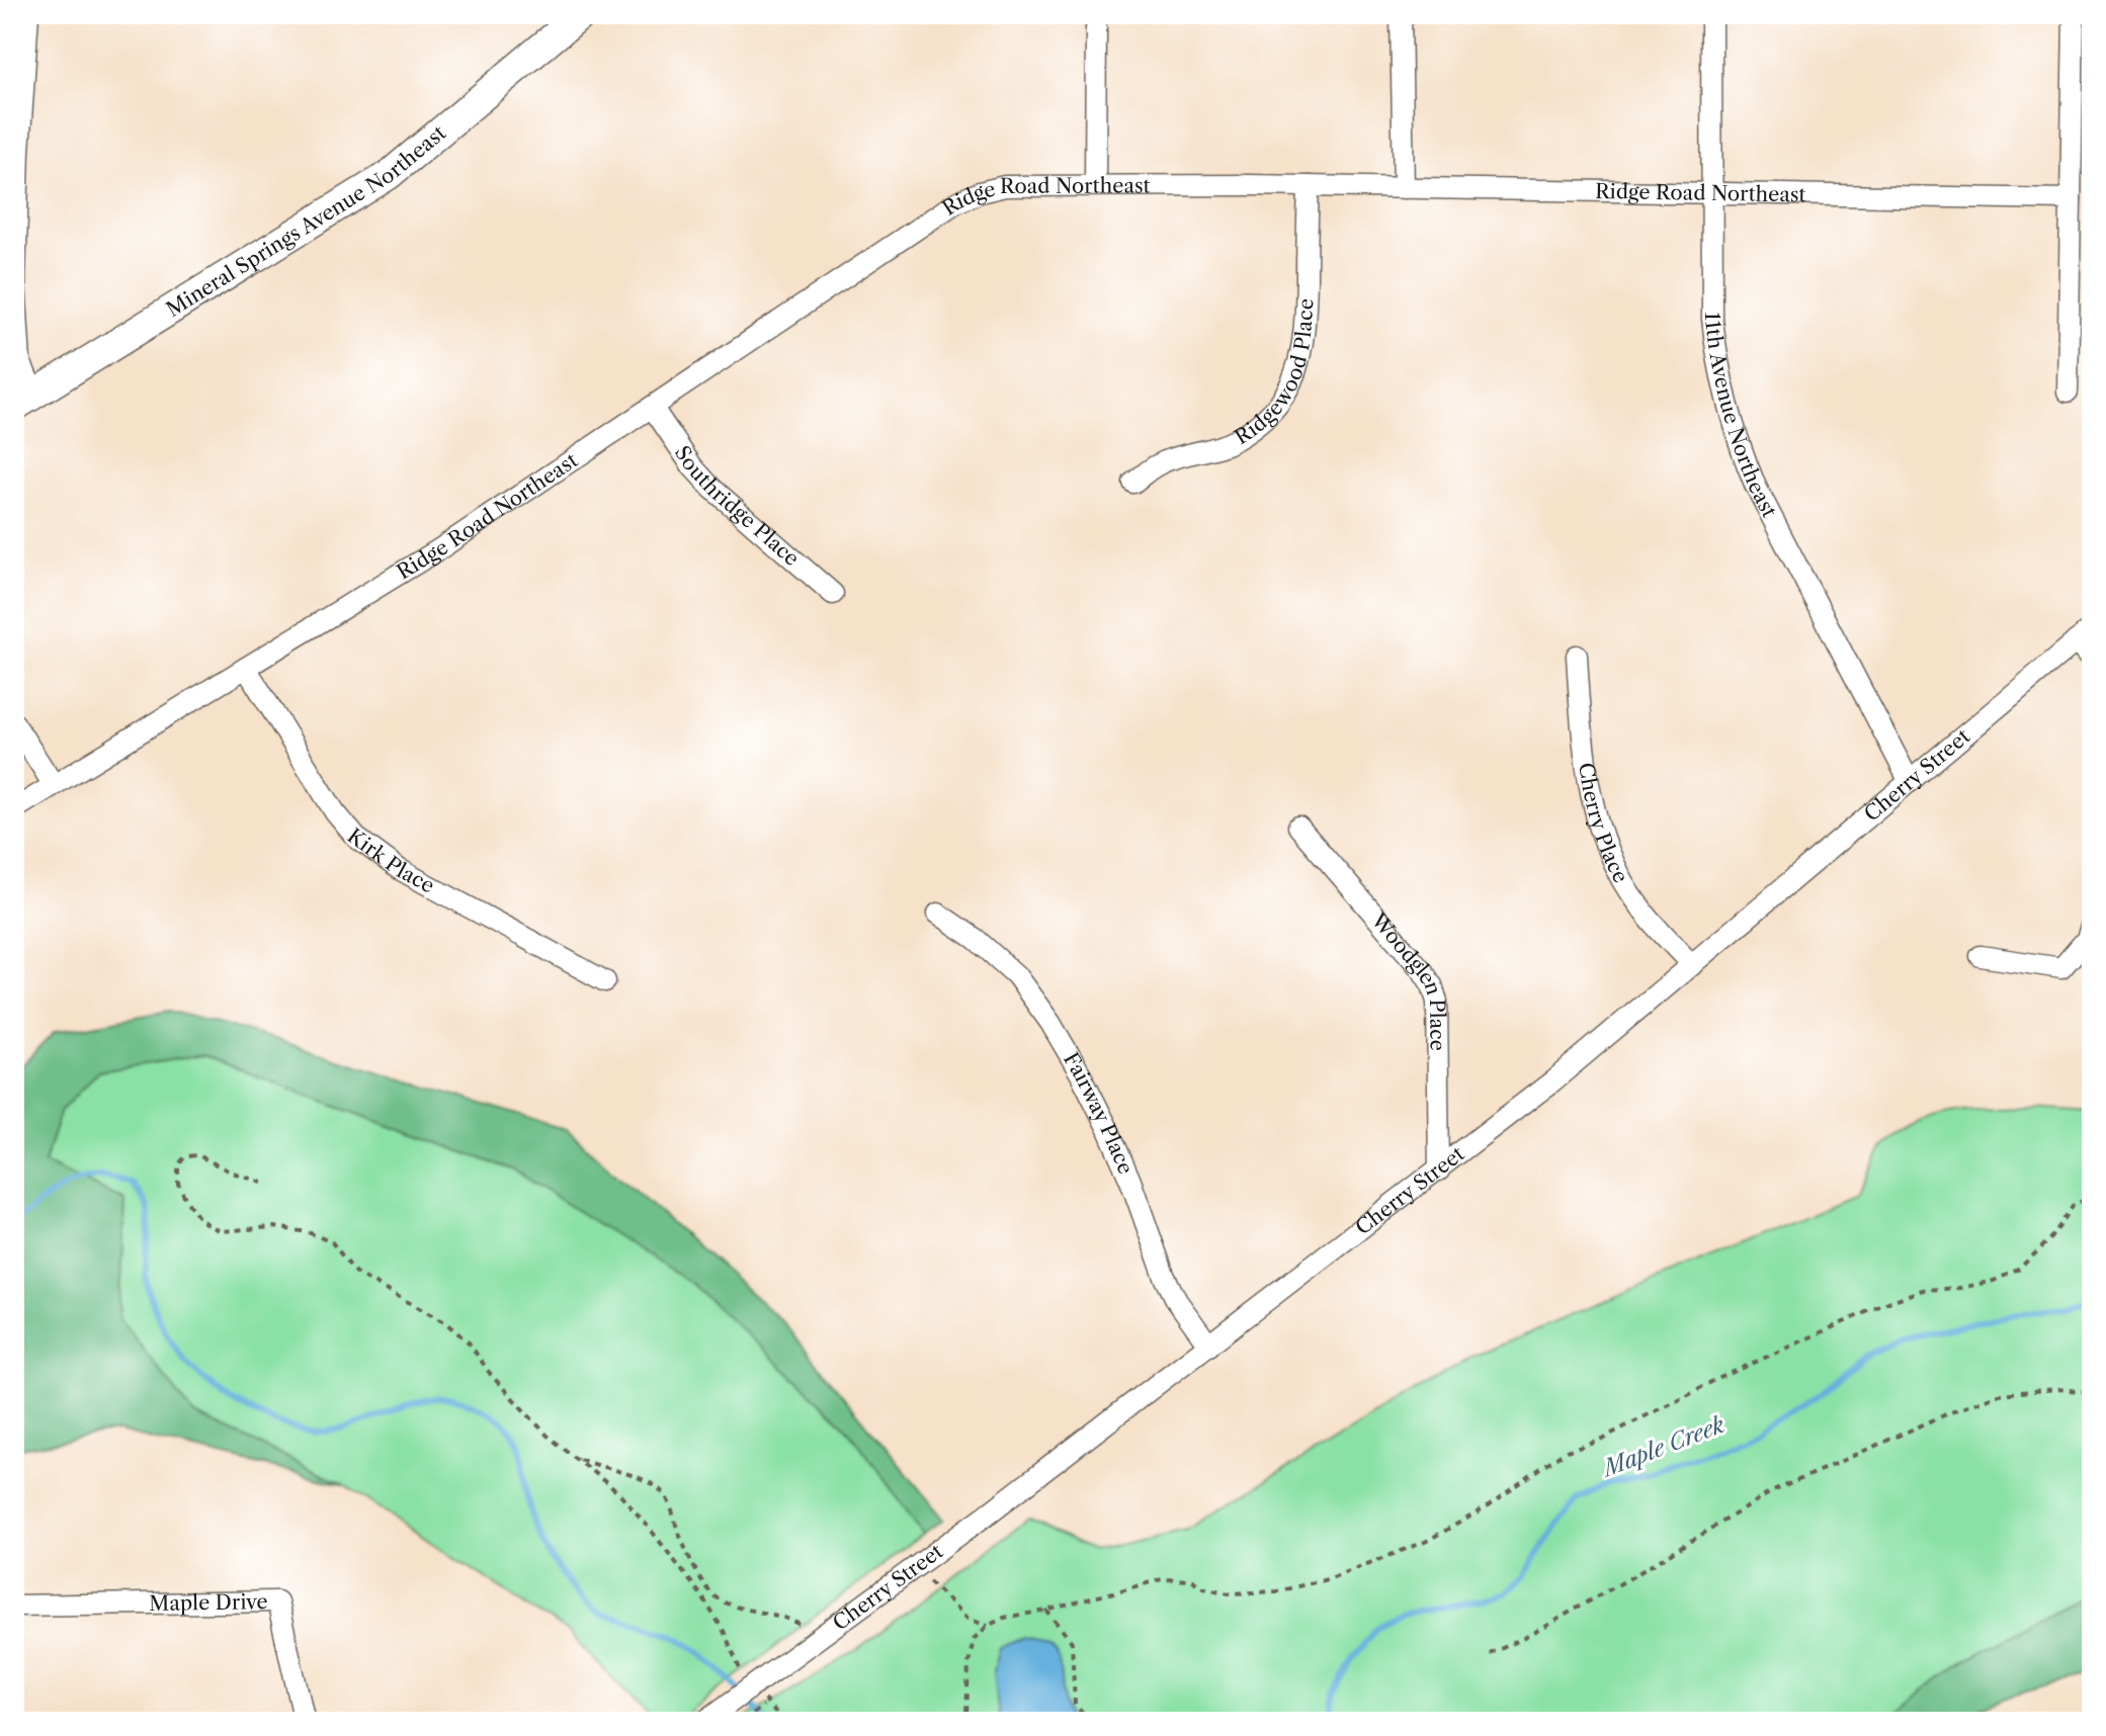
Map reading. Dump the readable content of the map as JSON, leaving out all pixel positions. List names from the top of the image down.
{
  "streets": {
    "main road": ["Mineral Springs Avenue Northeast"],
    "street": [
      "Ridge Road Northeast",
      "Ridgewood Place",
      "11th Avenue Northeast",
      "Southridge Place",
      "Cherry Street",
      "Cherry Place",
      "Kirk Place",
      "Woodglen Place",
      "Fairway Place",
      "Maple Drive"
    ]
  },
  "crossings": [
    ["Ridge Road Northeast", "Ridgewood Place"],
    ["Ridge Road Northeast", "11th Avenue Northeast"],
    ["Ridge Road Northeast", "Southridge Place"],
    ["Ridge Road Northeast", "Kirk Place"],
    ["11th Avenue Northeast", "Cherry Street"],
    ["Cherry Street", "Cherry Place"],
    ["Cherry Street", "Woodglen Place"],
    ["Cherry Street", "Fairway Place"]
  ],
  "water": ["Maple Creek"]
}
